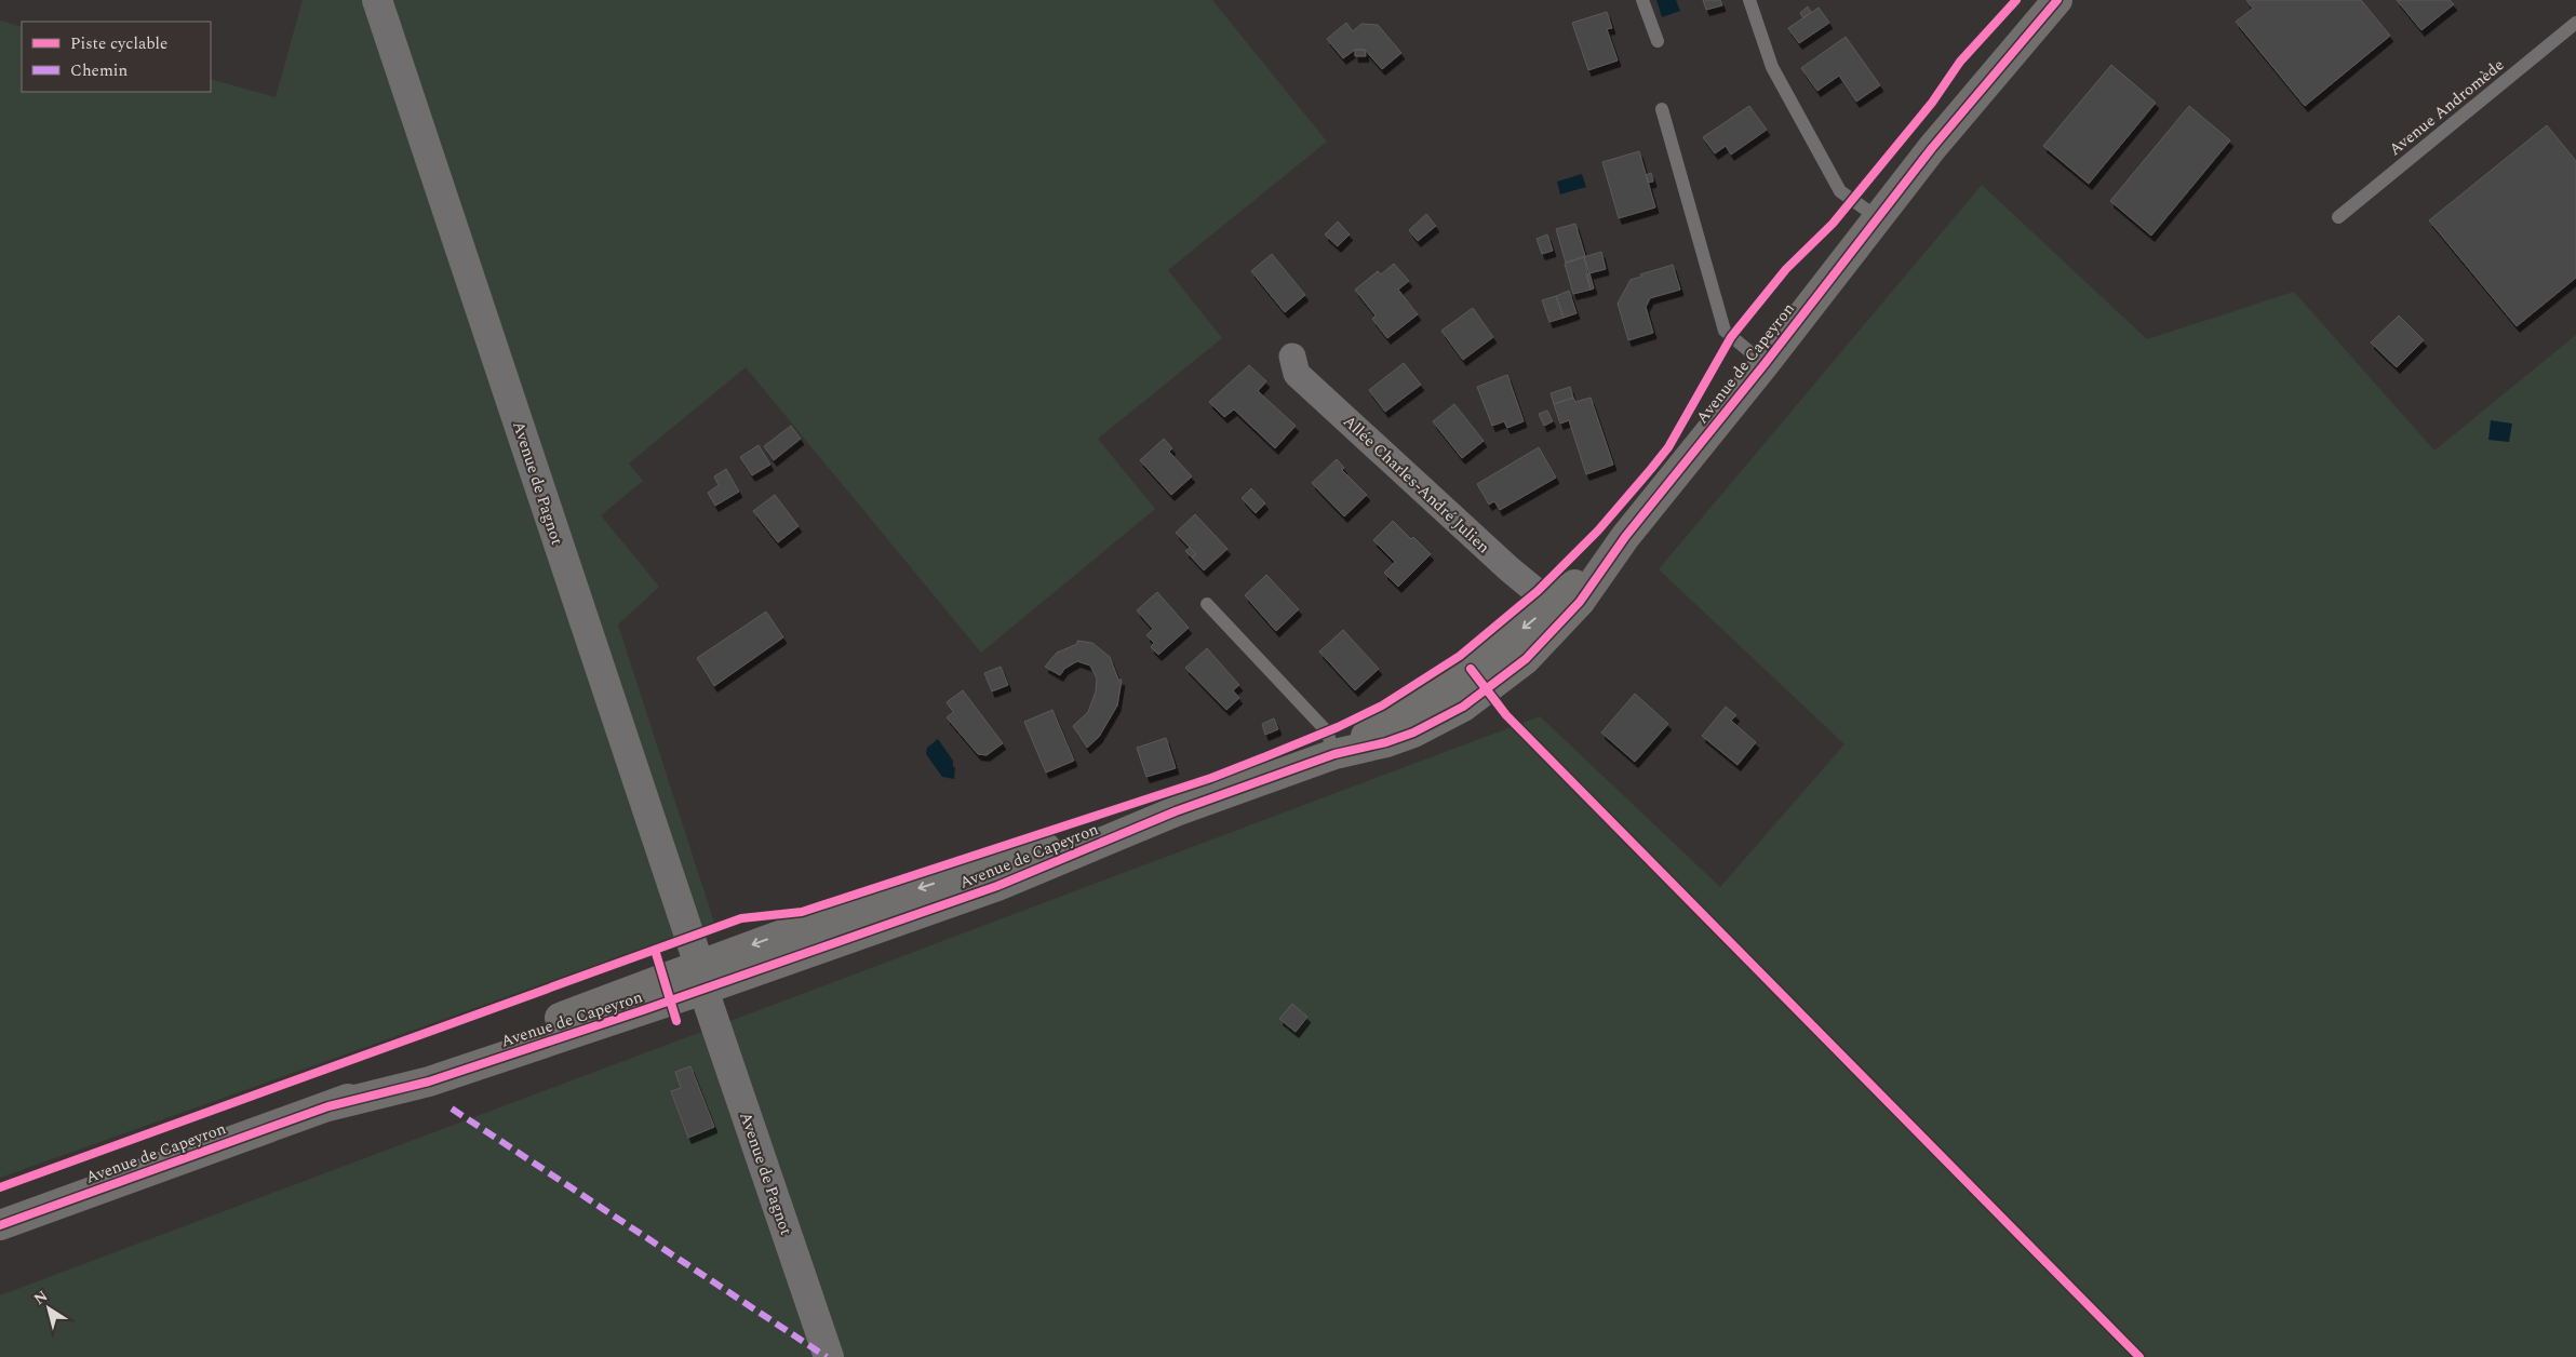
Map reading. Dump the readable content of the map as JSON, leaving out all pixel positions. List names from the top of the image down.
{
  "streets": {
    "main road": ["Avenue de Capeyron"],
    "street": ["Avenue de Pagnot", "Allée Charles-André Julien"],
    "lane": ["Avenue Andromède"]
  },
  "crossings": [
    ["Avenue de Capeyron", "Avenue de Pagnot"],
    ["Avenue de Capeyron", "Allée Charles-André Julien"]
  ],
  "legend": ["Piste cyclable", "Chemin"],
  "north": "top left"
}
